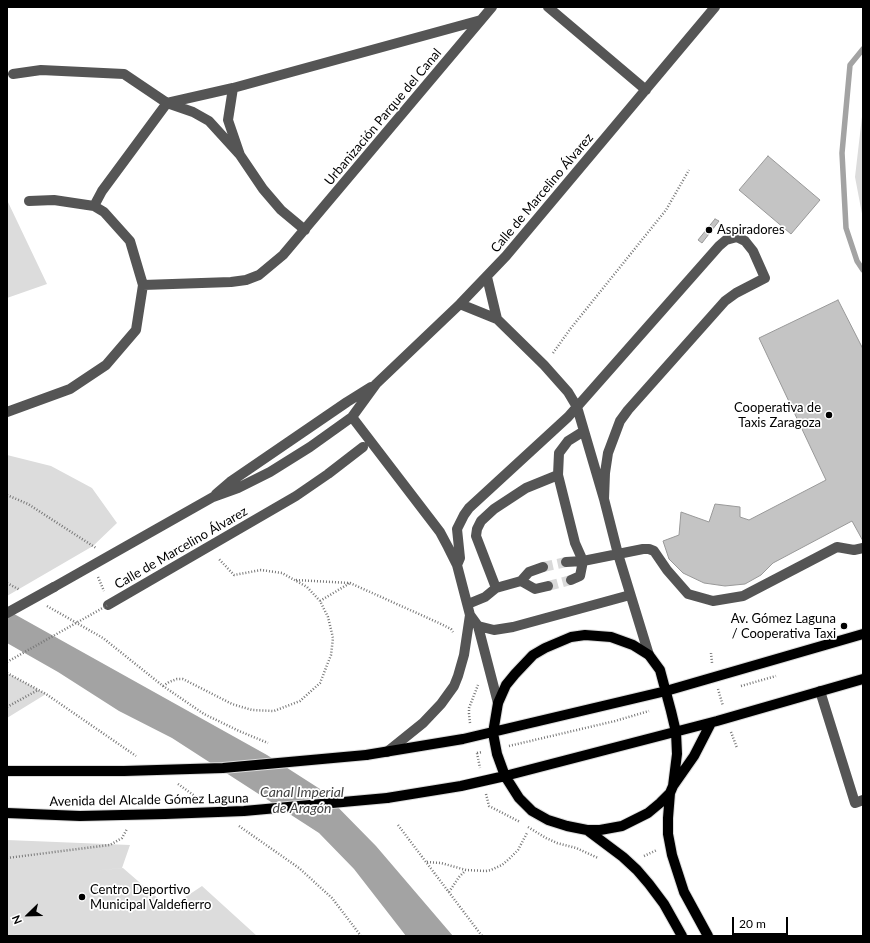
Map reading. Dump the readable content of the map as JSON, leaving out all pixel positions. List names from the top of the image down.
{
  "streets": {
    "main road": ["Avenida del Alcalde Gómez Laguna"],
    "street": ["Urbanización Parque del Canal", "Calle de Marcelino Álvarez"]
  },
  "water": ["Canal Imperial de Aragón"],
  "places": [
    "Aspiradores",
    "Cooperativa de Taxis Zaragoza",
    "Av. Gómez Laguna / Cooperativa Taxi",
    "Centro Deportivo Municipal Valdefierro"
  ],
  "scale_bar": "20 m",
  "north": "bottom left"
}
